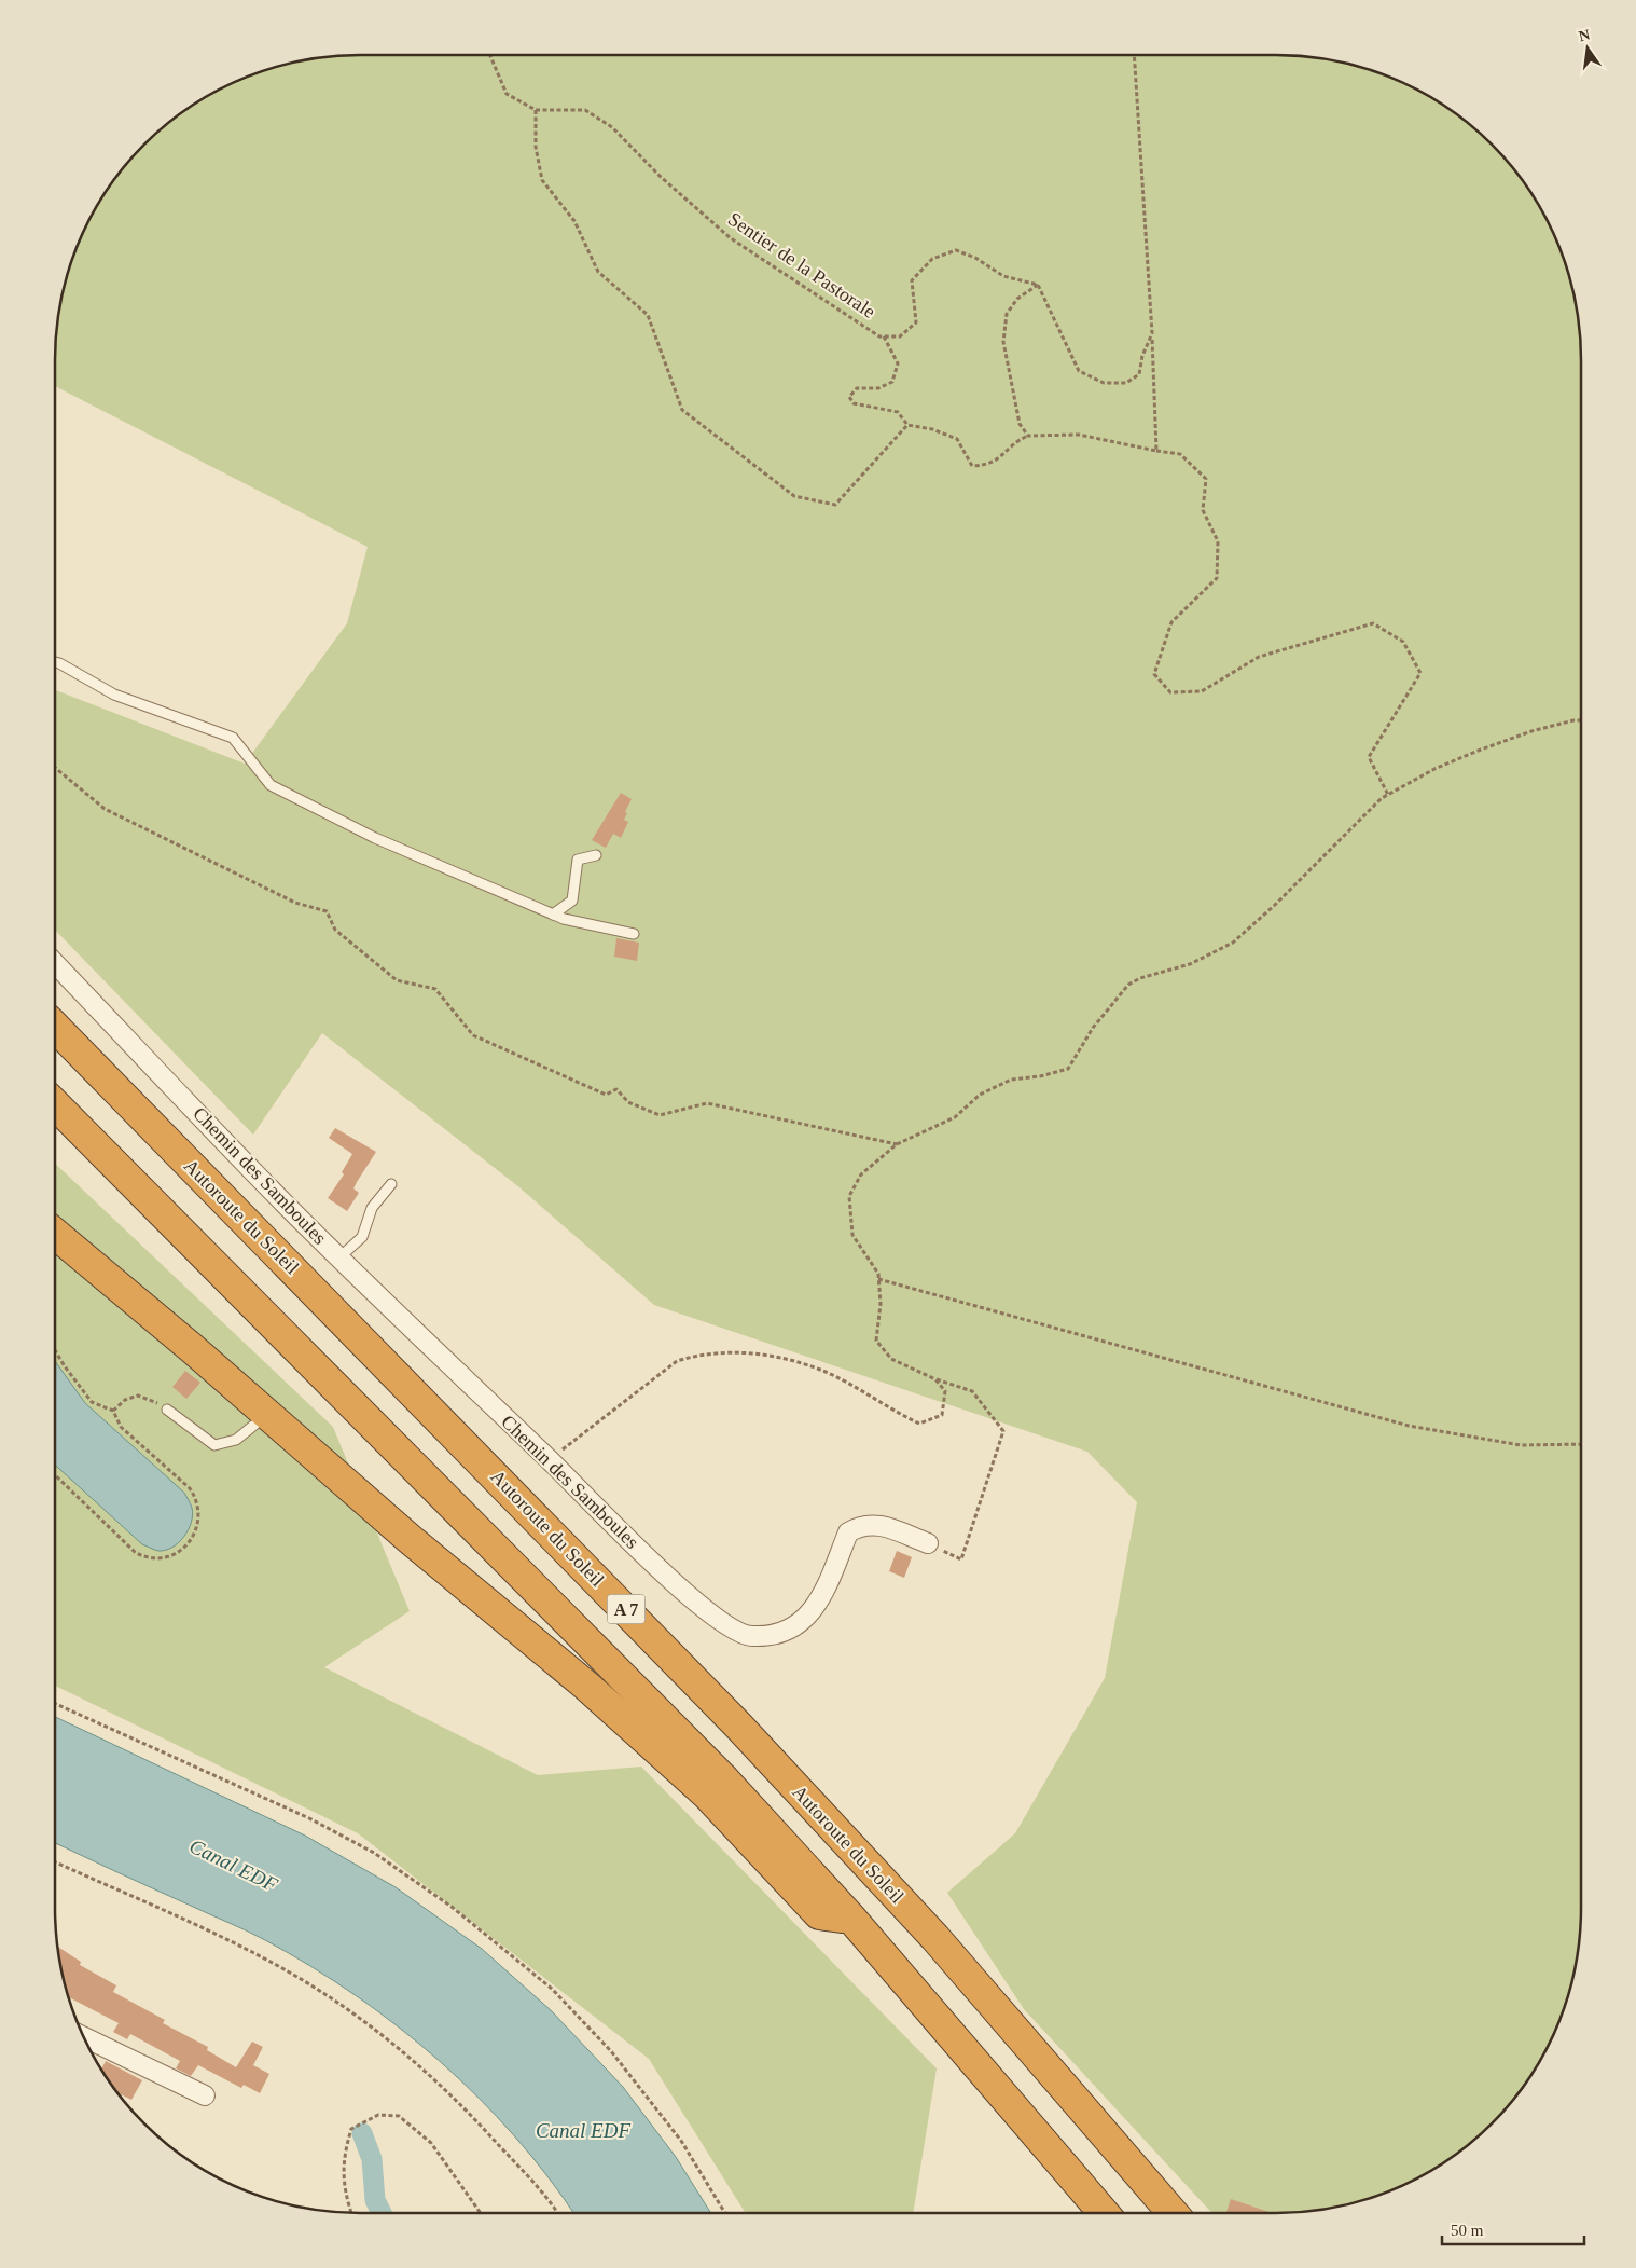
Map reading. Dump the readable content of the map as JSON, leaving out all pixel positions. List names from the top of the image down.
{
  "streets": {
    "highway": ["Autoroute du Soleil", "A 7"],
    "street": ["Chemin des Samboules"],
    "path": ["Sentier de la Pastorale"]
  },
  "water": ["Canal EDF"],
  "scale_bar": "50 m",
  "north": "top"
}
